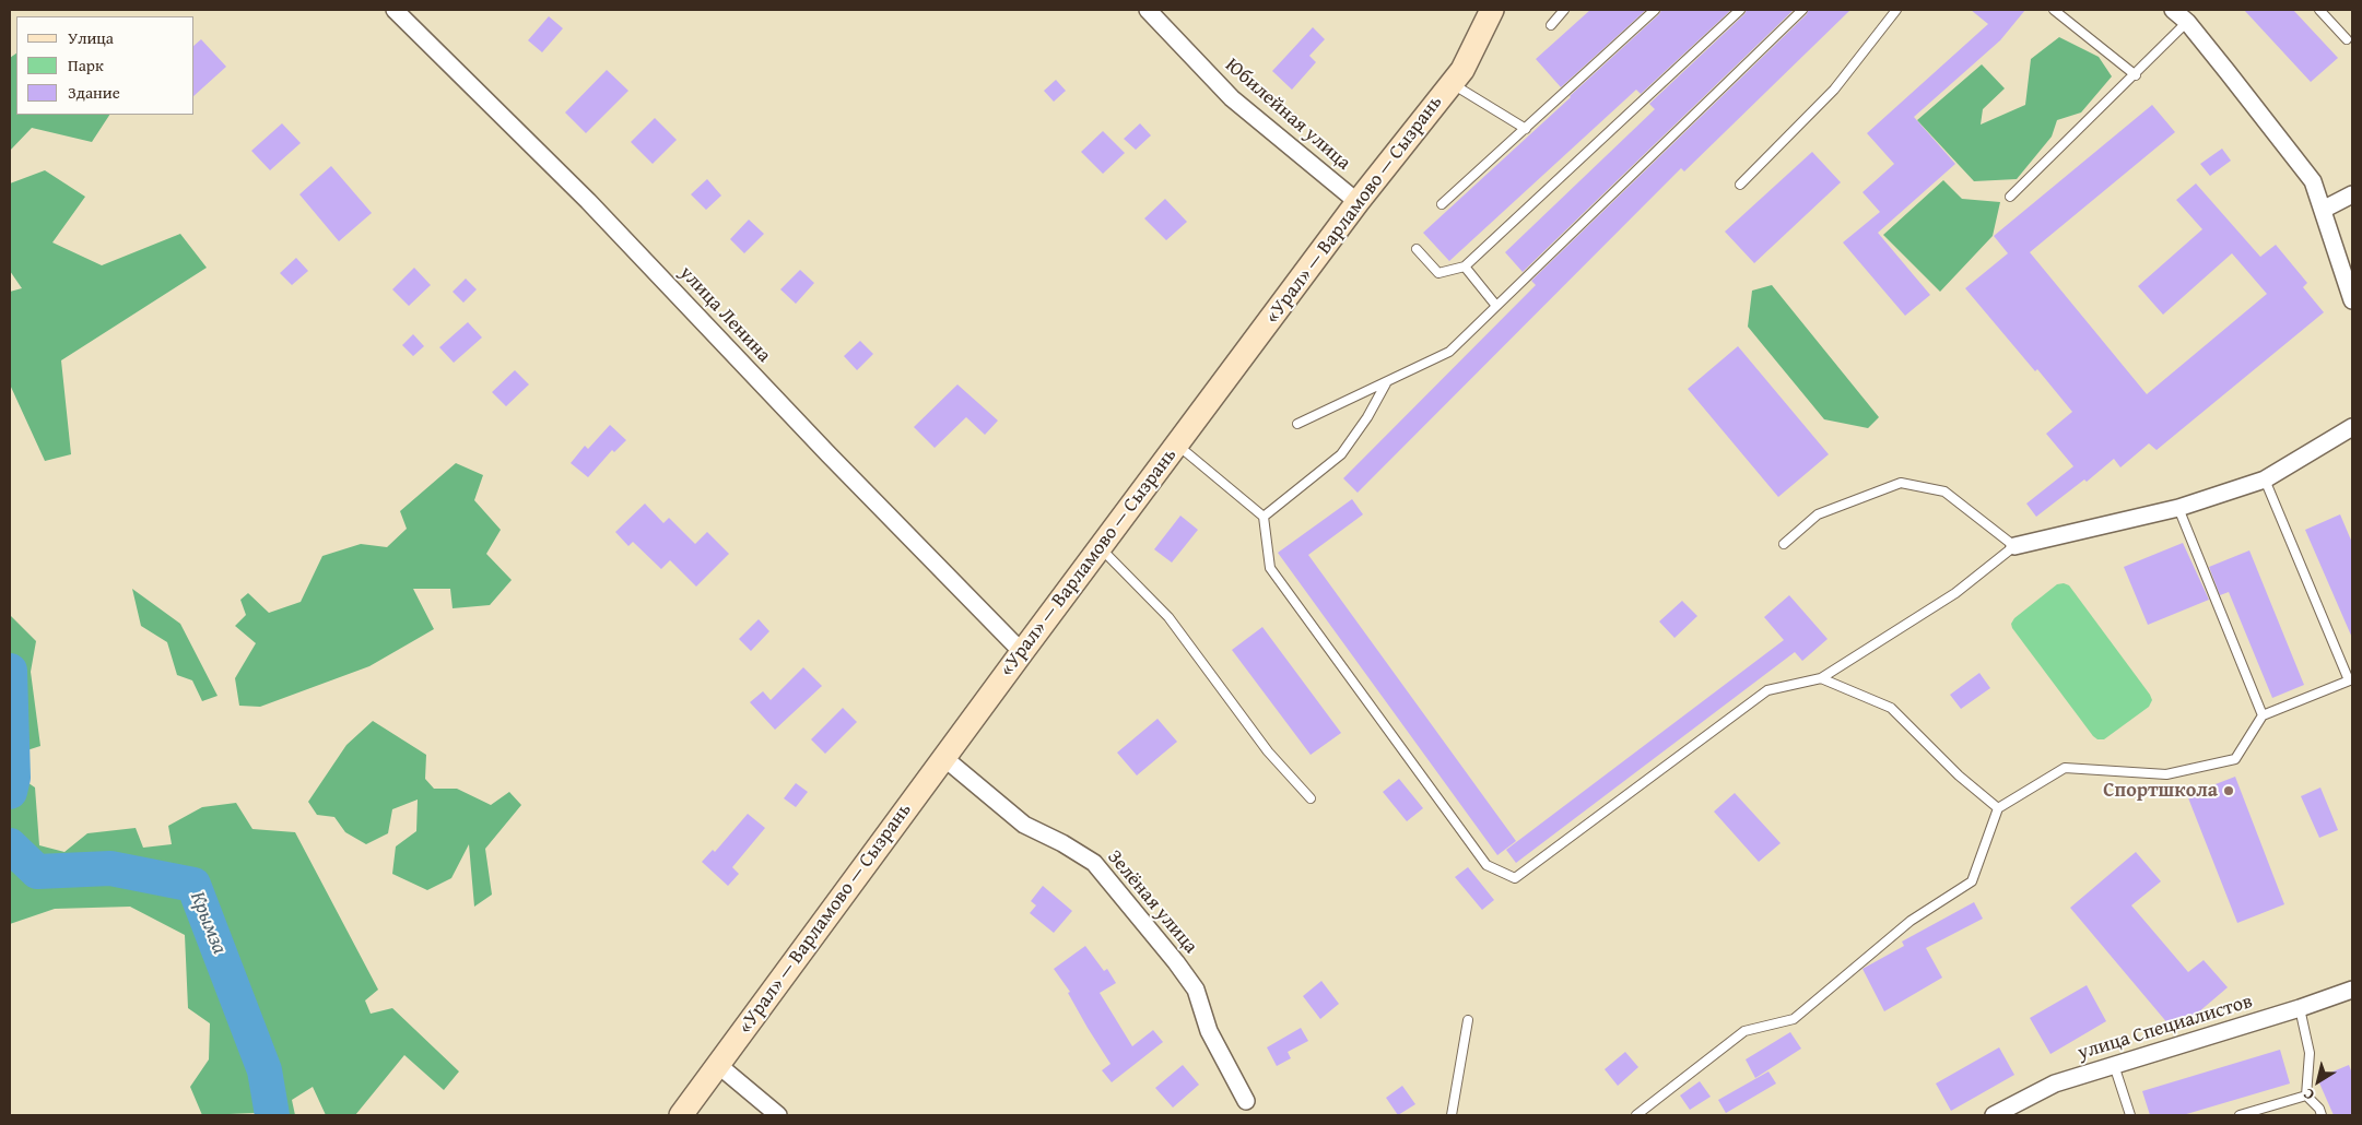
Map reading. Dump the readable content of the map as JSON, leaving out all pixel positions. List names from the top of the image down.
{
  "streets": {
    "main road": ["«Урал» — Варламово — Сызрань"],
    "street": [
      "Юбилейная улица",
      "улица Ленина",
      "Зелёная улица",
      "улица Специалистов"
    ]
  },
  "crossings": [
    ["Юбилейная улица", "«Урал» — Варламово — Сызрань"],
    ["«Урал» — Варламово — Сызрань", "улица Ленина"],
    ["«Урал» — Варламово — Сызрань", "Зелёная улица"]
  ],
  "water": ["Крымза"],
  "places": ["Спортшкола"],
  "legend": ["Улица", "Парк", "Здание"],
  "north": "bottom left"
}
